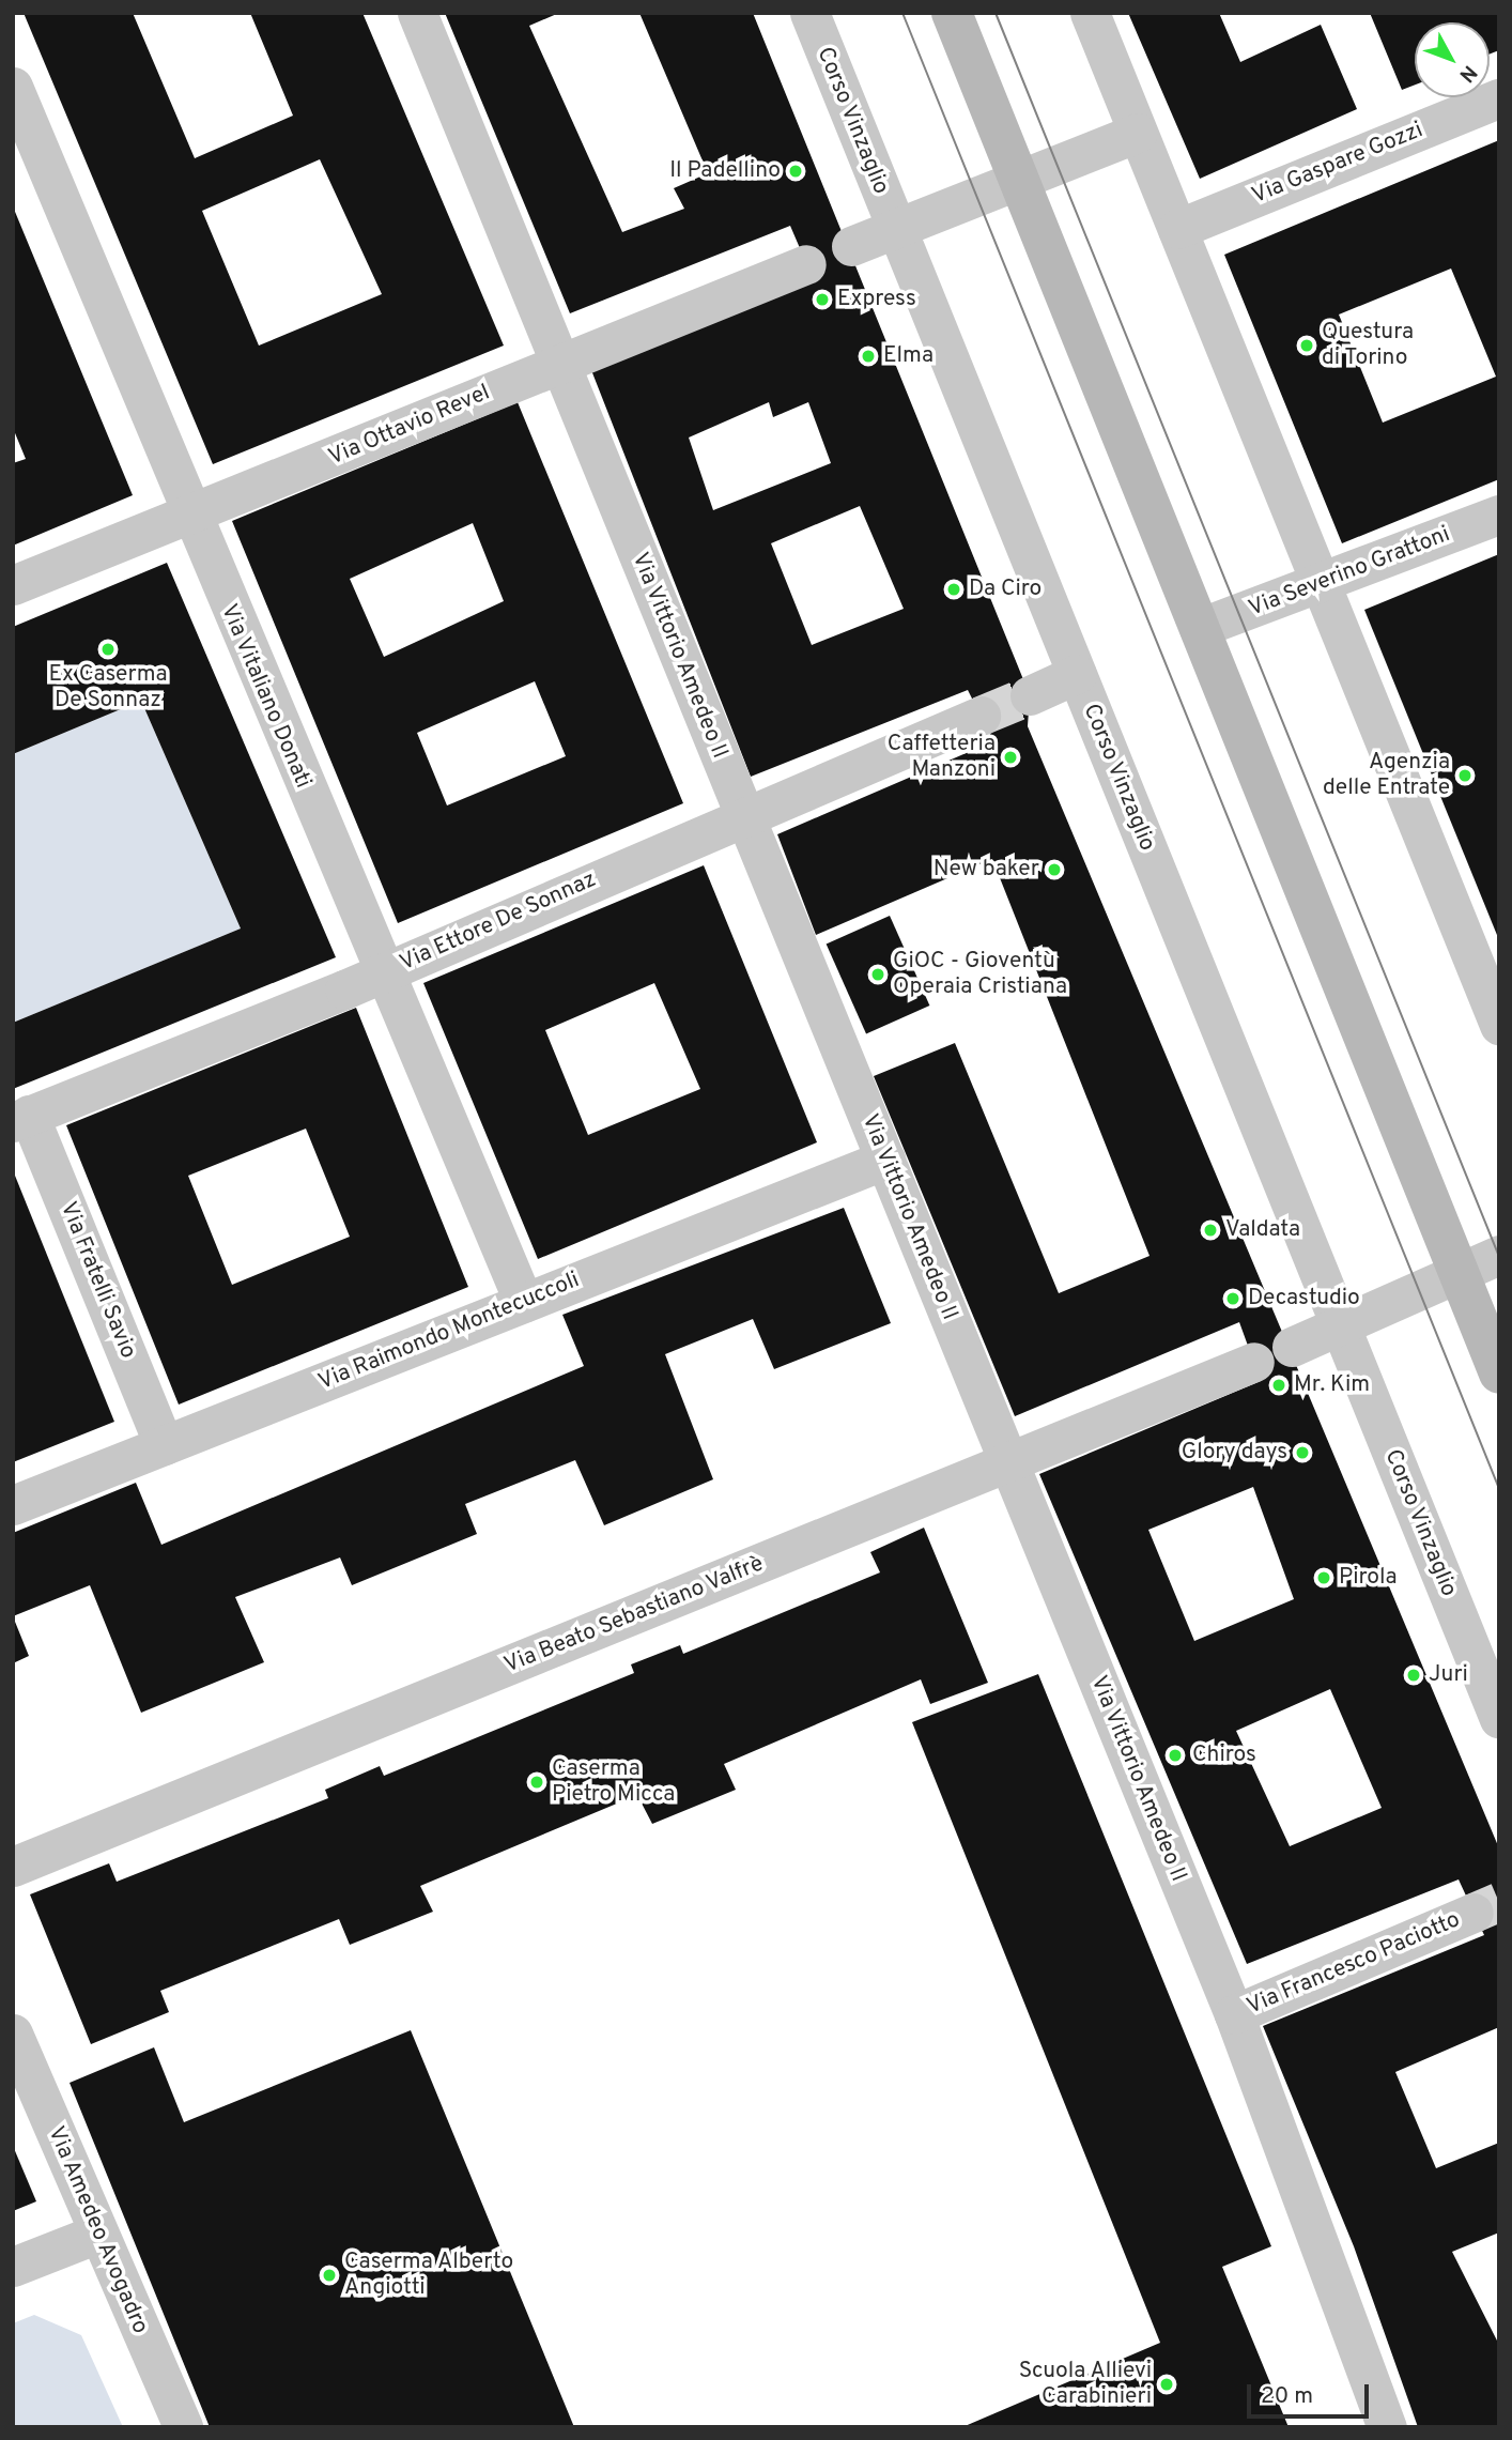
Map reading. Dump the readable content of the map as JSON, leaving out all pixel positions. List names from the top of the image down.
{
  "streets": {
    "street": [
      "Corso Vinzaglio",
      "Via Gaspare Gozzi",
      "Via Ottavio Revel",
      "Via Severino Grattoni",
      "Via Vittorio Amedeo II",
      "Via Vitaliano Donati",
      "Via Ettore De Sonnaz",
      "Via Fratelli Savio",
      "Via Raimondo Montecuccoli",
      "Via Beato Sebastiano Valfrè",
      "Via Francesco Paciotto",
      "Via Amedeo Avogadro"
    ]
  },
  "crossings": [
    ["Via Ottavio Revel", "Via Vittorio Amedeo II"],
    ["Via Ottavio Revel", "Via Vitaliano Donati"],
    ["Via Vittorio Amedeo II", "Via Ettore De Sonnaz"],
    ["Via Vittorio Amedeo II", "Via Raimondo Montecuccoli"],
    ["Via Vittorio Amedeo II", "Via Beato Sebastiano Valfrè"],
    ["Via Vittorio Amedeo II", "Via Francesco Paciotto"],
    ["Via Vitaliano Donati", "Via Ettore De Sonnaz"],
    ["Via Vitaliano Donati", "Via Raimondo Montecuccoli"],
    ["Via Ettore De Sonnaz", "Via Fratelli Savio"],
    ["Via Fratelli Savio", "Via Raimondo Montecuccoli"]
  ],
  "places": [
    "Il Padellino",
    "Express",
    "Questura di Torino",
    "Elma",
    "Da Ciro",
    "Ex Caserma De Sonnaz",
    "Caffetteria Manzoni",
    "Agenzia delle Entrate",
    "New baker",
    "GiOC - Gioventù Operaia Cristiana",
    "Valdata",
    "Decastudio",
    "Mr. Kim",
    "Glory days",
    "Pirola",
    "Juri",
    "Chiros",
    "Caserma Pietro Micca",
    "Caserma Alberto Angiotti",
    "Scuola Allievi Carabinieri"
  ],
  "scale_bar": "20 m",
  "north": "bottom right"
}
